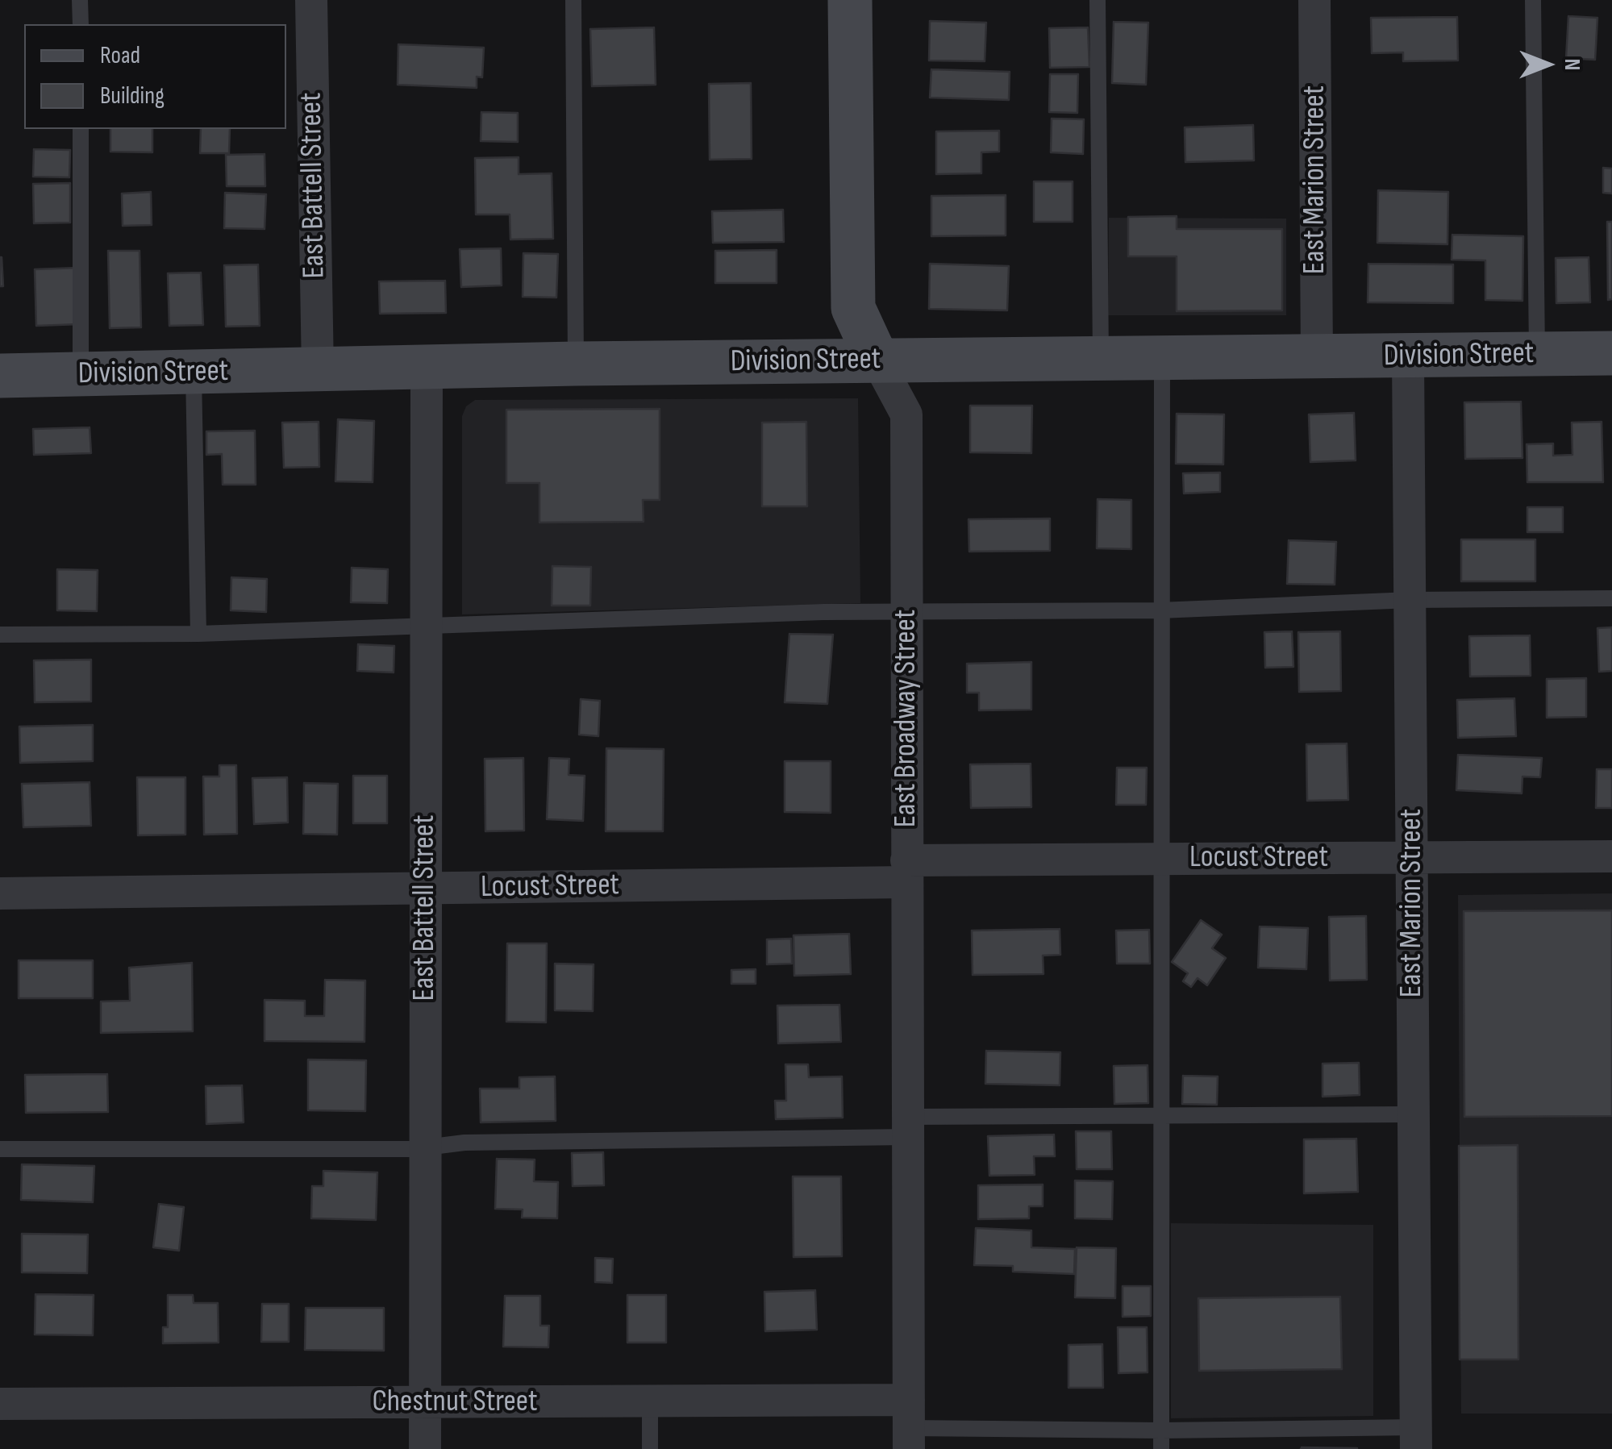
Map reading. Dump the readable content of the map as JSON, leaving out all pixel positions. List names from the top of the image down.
{
  "streets": {
    "street": [
      "East Marion Street",
      "East Battell Street",
      "Division Street",
      "East Broadway Street",
      "Locust Street",
      "Chestnut Street"
    ]
  },
  "crossings": [
    ["East Marion Street", "Division Street"],
    ["East Marion Street", "Locust Street"],
    ["East Battell Street", "Division Street"],
    ["East Battell Street", "Locust Street"],
    ["East Battell Street", "Chestnut Street"],
    ["Division Street", "East Broadway Street"],
    ["East Broadway Street", "Locust Street"],
    ["East Broadway Street", "Chestnut Street"]
  ],
  "legend": ["Road", "Building"],
  "north": "right"
}
